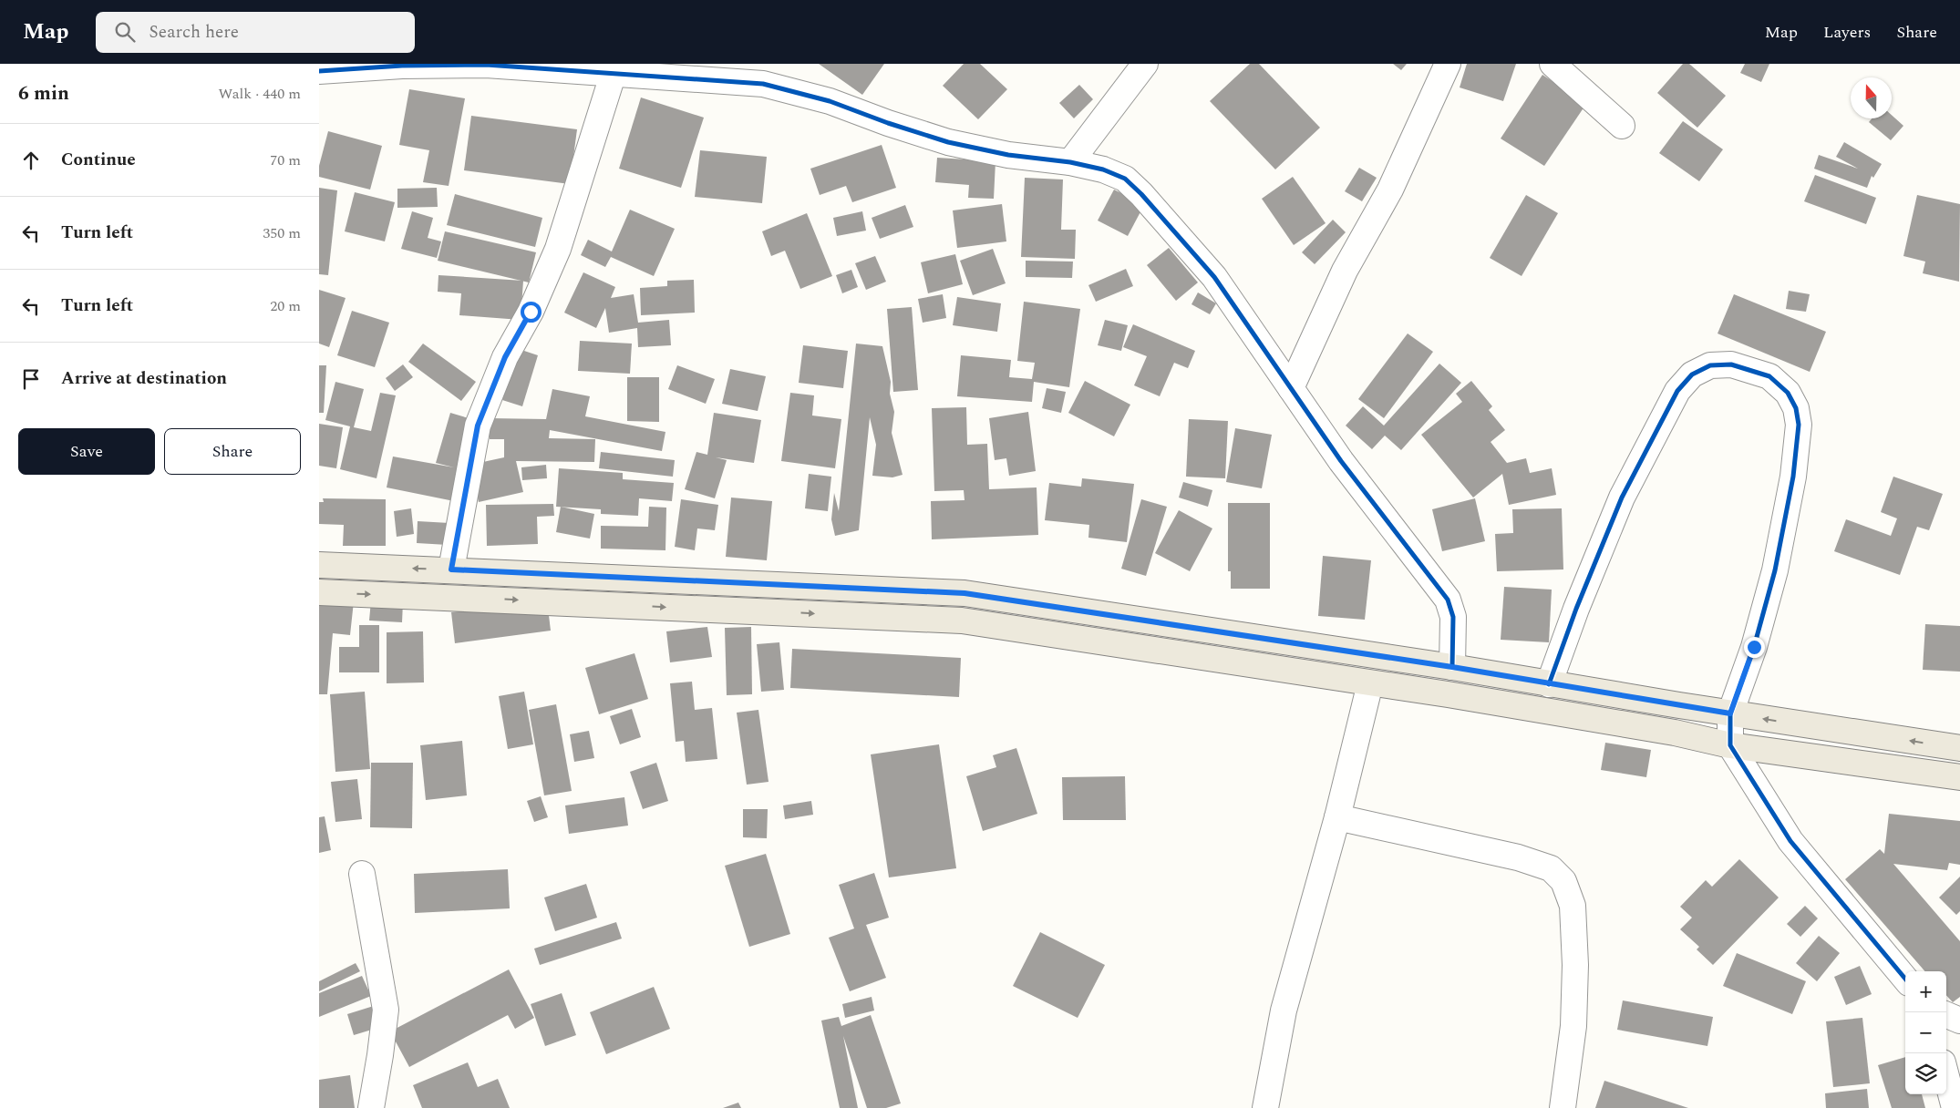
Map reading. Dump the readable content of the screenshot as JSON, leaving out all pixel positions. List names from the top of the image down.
{
  "north": "top",
  "page": {
    "header": "Map",
    "search": "Search here",
    "nav": ["Map", "Layers", "Share"],
    "heading": ["6 min", "Walk · 440 m"],
    "list": [
      ["Continue", "70 m"],
      ["Turn left", "350 m"],
      ["Turn left", "20 m"],
      "Arrive at destination"
    ],
    "buttons": ["Save", "Share"],
    "map_buttons": ["+", "−"]
  }
}
